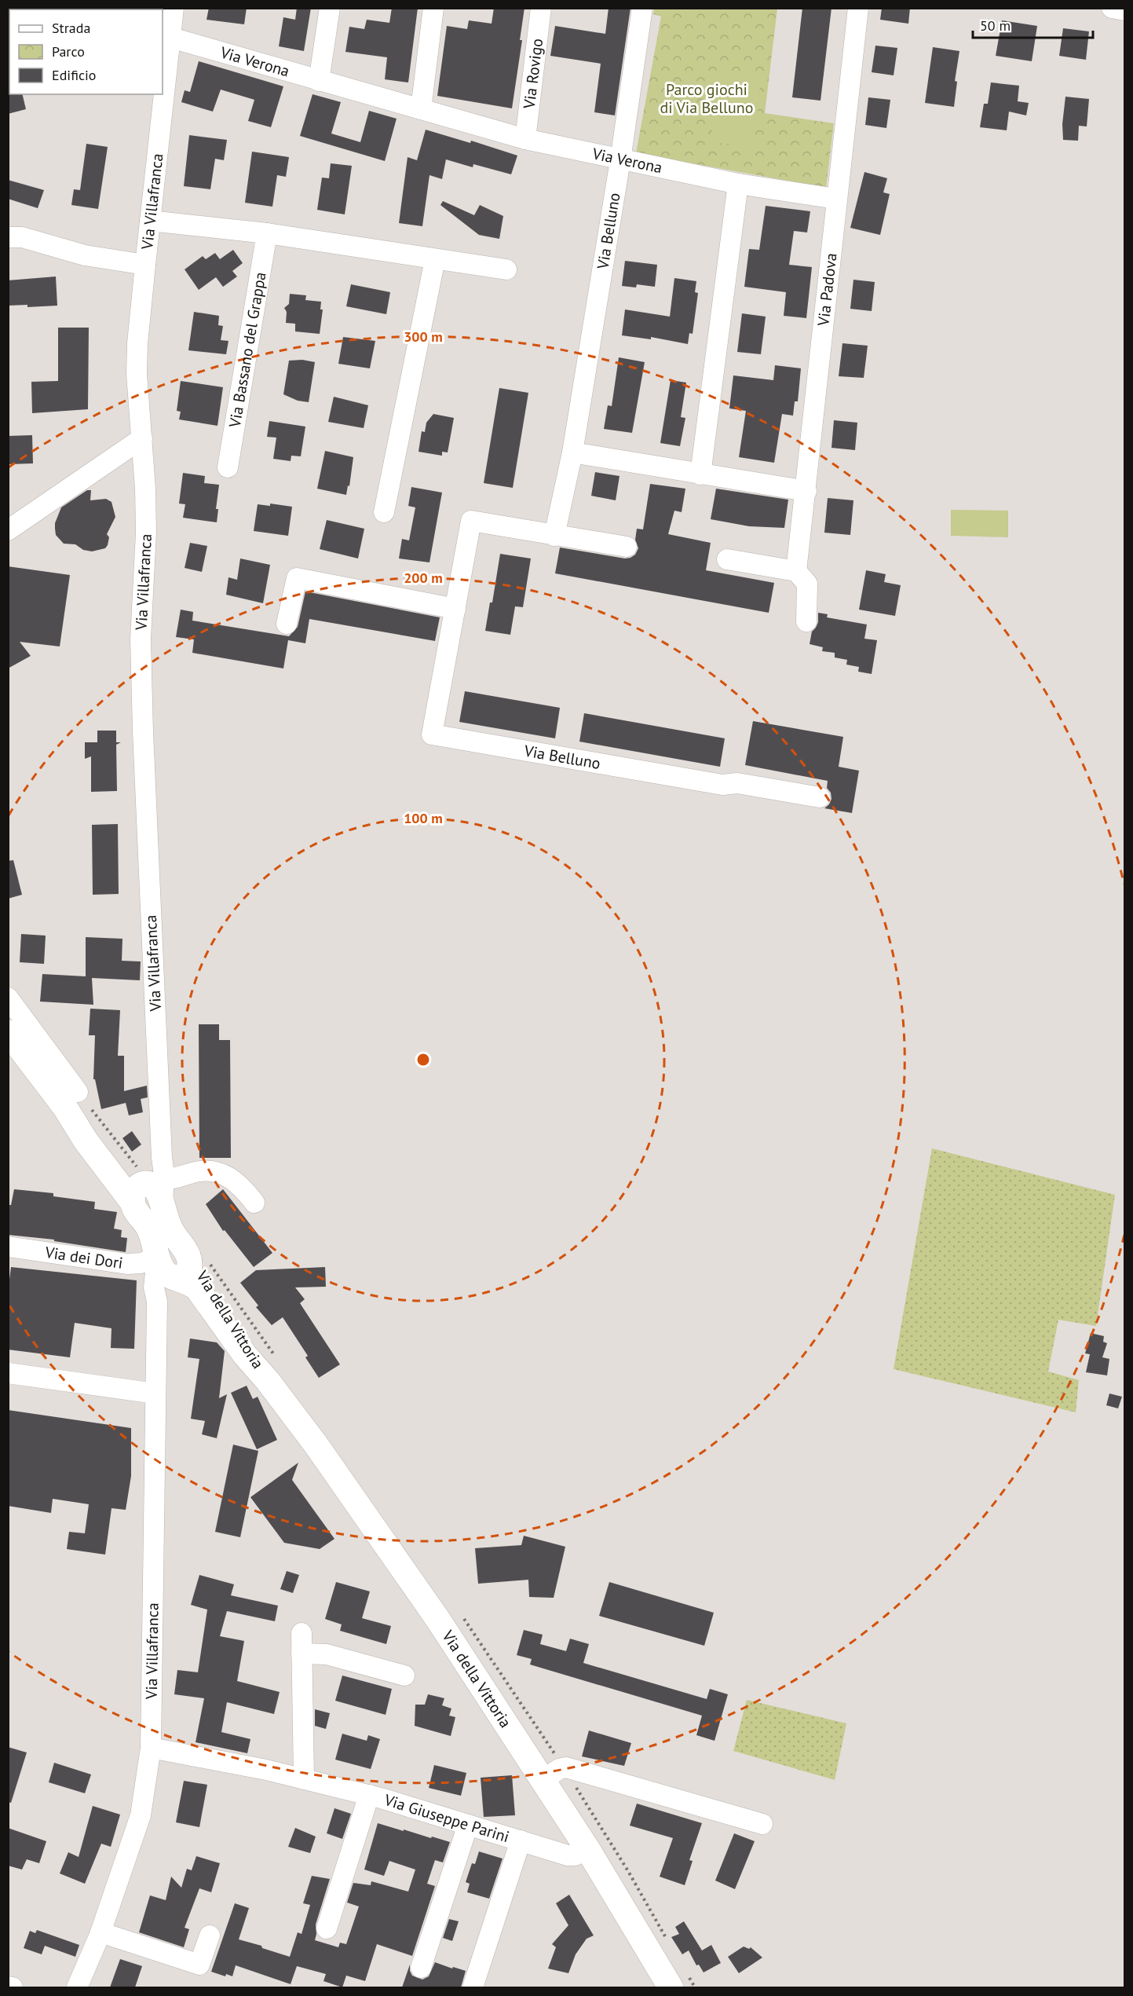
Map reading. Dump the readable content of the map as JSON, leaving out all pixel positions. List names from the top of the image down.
{
  "streets": {
    "main road": ["Via della Vittoria"],
    "street": [
      "Via Verona",
      "Via Rovigo",
      "Via Villafranca",
      "Via Belluno",
      "Via Padova",
      "Via Bassano del Grappa",
      "Via dei Dori",
      "Via Giuseppe Parini"
    ]
  },
  "crossings": [
    ["Via Verona", "Via Rovigo"],
    ["Via Verona", "Via Villafranca"],
    ["Via Verona", "Via Belluno"],
    ["Via Verona", "Via Padova"],
    ["Via Villafranca", "Via dei Dori"],
    ["Via Villafranca", "Via della Vittoria"],
    ["Via Villafranca", "Via Giuseppe Parini"],
    ["Via dei Dori", "Via della Vittoria"],
    ["Via della Vittoria", "Via Giuseppe Parini"]
  ],
  "parks": ["Parco giochi di Via Belluno"],
  "legend": ["Strada", "Parco", "Edificio"],
  "scale_bar": "50 m",
  "rings": ["300 m", "200 m", "100 m"]
}
